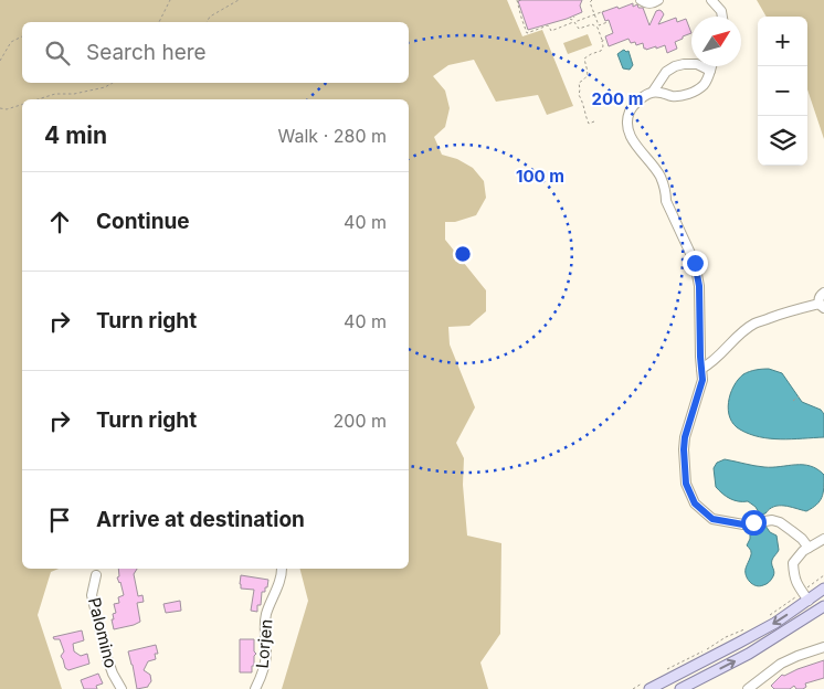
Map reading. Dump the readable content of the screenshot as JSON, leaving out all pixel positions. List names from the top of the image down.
{
  "streets": {
    "street": ["Palomino", "Lorjen"]
  },
  "north": "top right",
  "page": {
    "map_buttons": ["+", "−"],
    "search": "Search here",
    "heading": ["4 min", "Walk · 280 m"],
    "list": [
      ["Continue", "40 m"],
      ["Turn right", "40 m"],
      ["Turn right", "200 m"],
      "Arrive at destination"
    ]
  },
  "rings": ["200 m", "100 m"]
}
